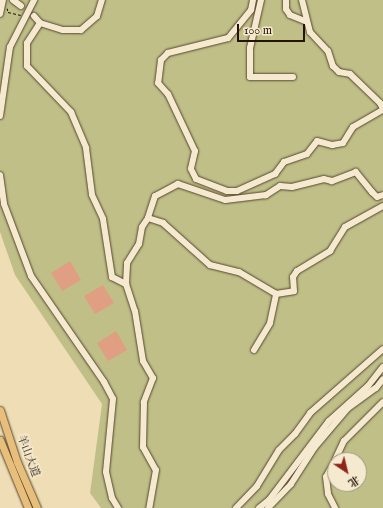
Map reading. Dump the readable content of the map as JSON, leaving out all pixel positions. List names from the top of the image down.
{
  "streets": {
    "main road": ["羊山大道"]
  },
  "scale_bar": "100 m",
  "north": "bottom right"
}
